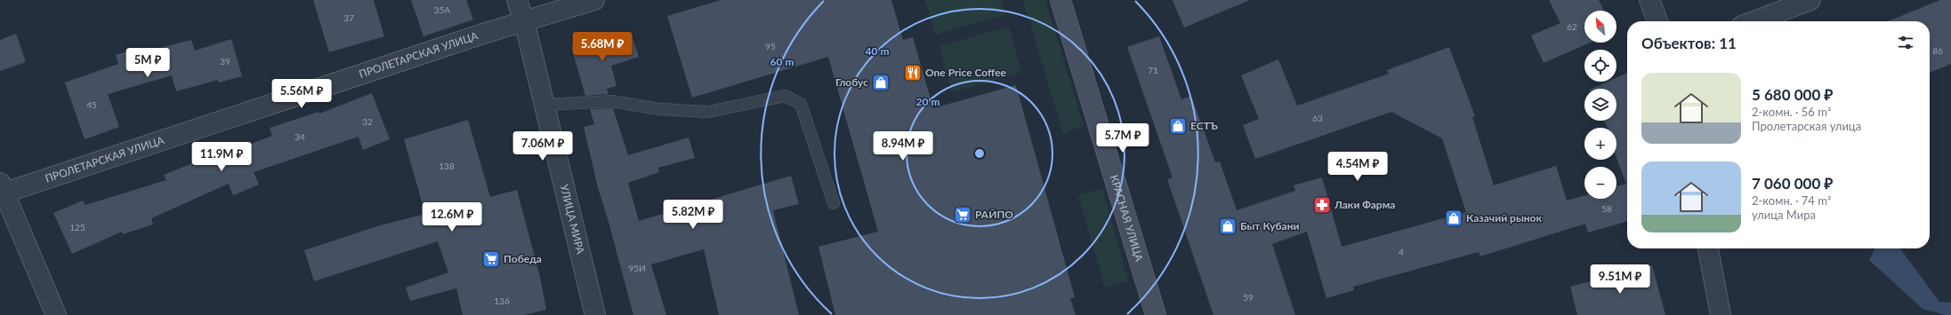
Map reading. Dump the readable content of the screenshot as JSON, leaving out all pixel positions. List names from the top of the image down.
{
  "streets": {
    "main road": ["КРАСНАЯ УЛИЦА"],
    "street": ["ПРОЛЕТАРСКАЯ УЛИЦА", "УЛИЦА МИРА"]
  },
  "crossings": [
    ["ПРОЛЕТАРСКАЯ УЛИЦА", "УЛИЦА МИРА"]
  ],
  "places": {
    "restaurant": ["One Price Coffee"],
    "shop": [
      "Глобус",
      "ЕСТЪ",
      "Казачий рынок",
      "Быт Кубани"
    ],
    "pharmacy": ["Лаки Фарма"],
    "supermarket": ["РАЙПО", "Победа"]
  },
  "house_numbers": [
    "35А",
    "37",
    "62",
    "95",
    "86",
    "39",
    "71",
    "45",
    "63",
    "32",
    "34",
    "138",
    "58",
    "125",
    "4",
    "95И",
    "59",
    "136"
  ],
  "north": "top left",
  "page": {
    "map_buttons": ["+", "−"],
    "heading": "Объектов: 11",
    "price": [
      "5.68M ₽",
      "5M ₽",
      "5.56M ₽",
      "5.7M ₽",
      "7.06M ₽",
      "8.94M ₽",
      "11.9M ₽",
      "4.54M ₽",
      "5.82M ₽",
      "12.6M ₽",
      "9.51M ₽"
    ],
    "list": [
      {
        "name": "5 680 000 ₽",
        "note": "2-комн. · 56 m² · Пролетарская улица"
      },
      {
        "name": "7 060 000 ₽",
        "note": "2-комн. · 74 m² · улица Мира"
      }
    ]
  },
  "rings": ["40 m", "60 m", "20 m"]
}
